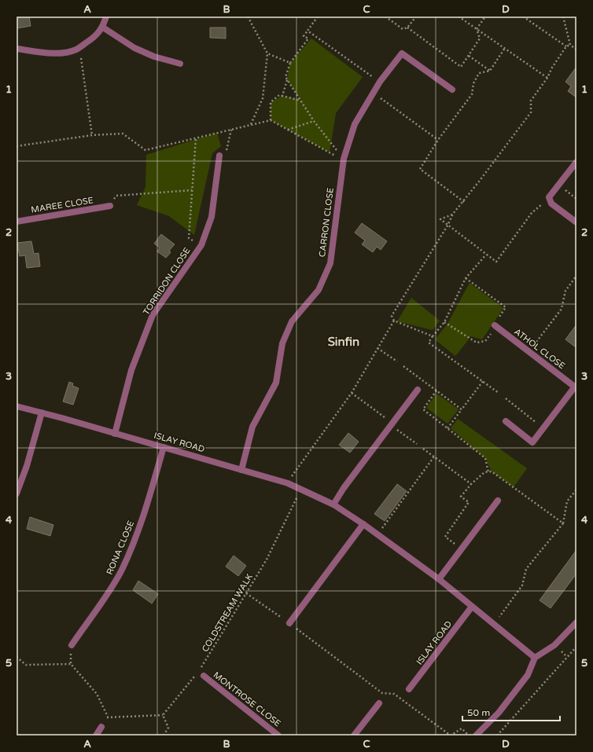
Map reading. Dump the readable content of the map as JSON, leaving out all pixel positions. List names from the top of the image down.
{
  "streets": {
    "street": [
      "MAREE CLOSE",
      "CARRON CLOSE",
      "TORRIDON CLOSE",
      "ATHOL CLOSE",
      "ISLAY ROAD",
      "RONA CLOSE",
      "MONTROSE CLOSE"
    ],
    "path": ["COLDSTREAM WALK"]
  },
  "crossings": [
    ["CARRON CLOSE", "ISLAY ROAD"],
    ["TORRIDON CLOSE", "ISLAY ROAD"],
    ["ISLAY ROAD", "RONA CLOSE"],
    ["ISLAY ROAD", "COLDSTREAM WALK"]
  ],
  "districts": ["Sinfin"],
  "scale_bar": "50 m",
  "grid": {
    "columns": [
      "A",
      "B",
      "C",
      "D"
    ],
    "rows": [
      "1",
      "2",
      "3",
      "4",
      "5"
    ]
  }
}
